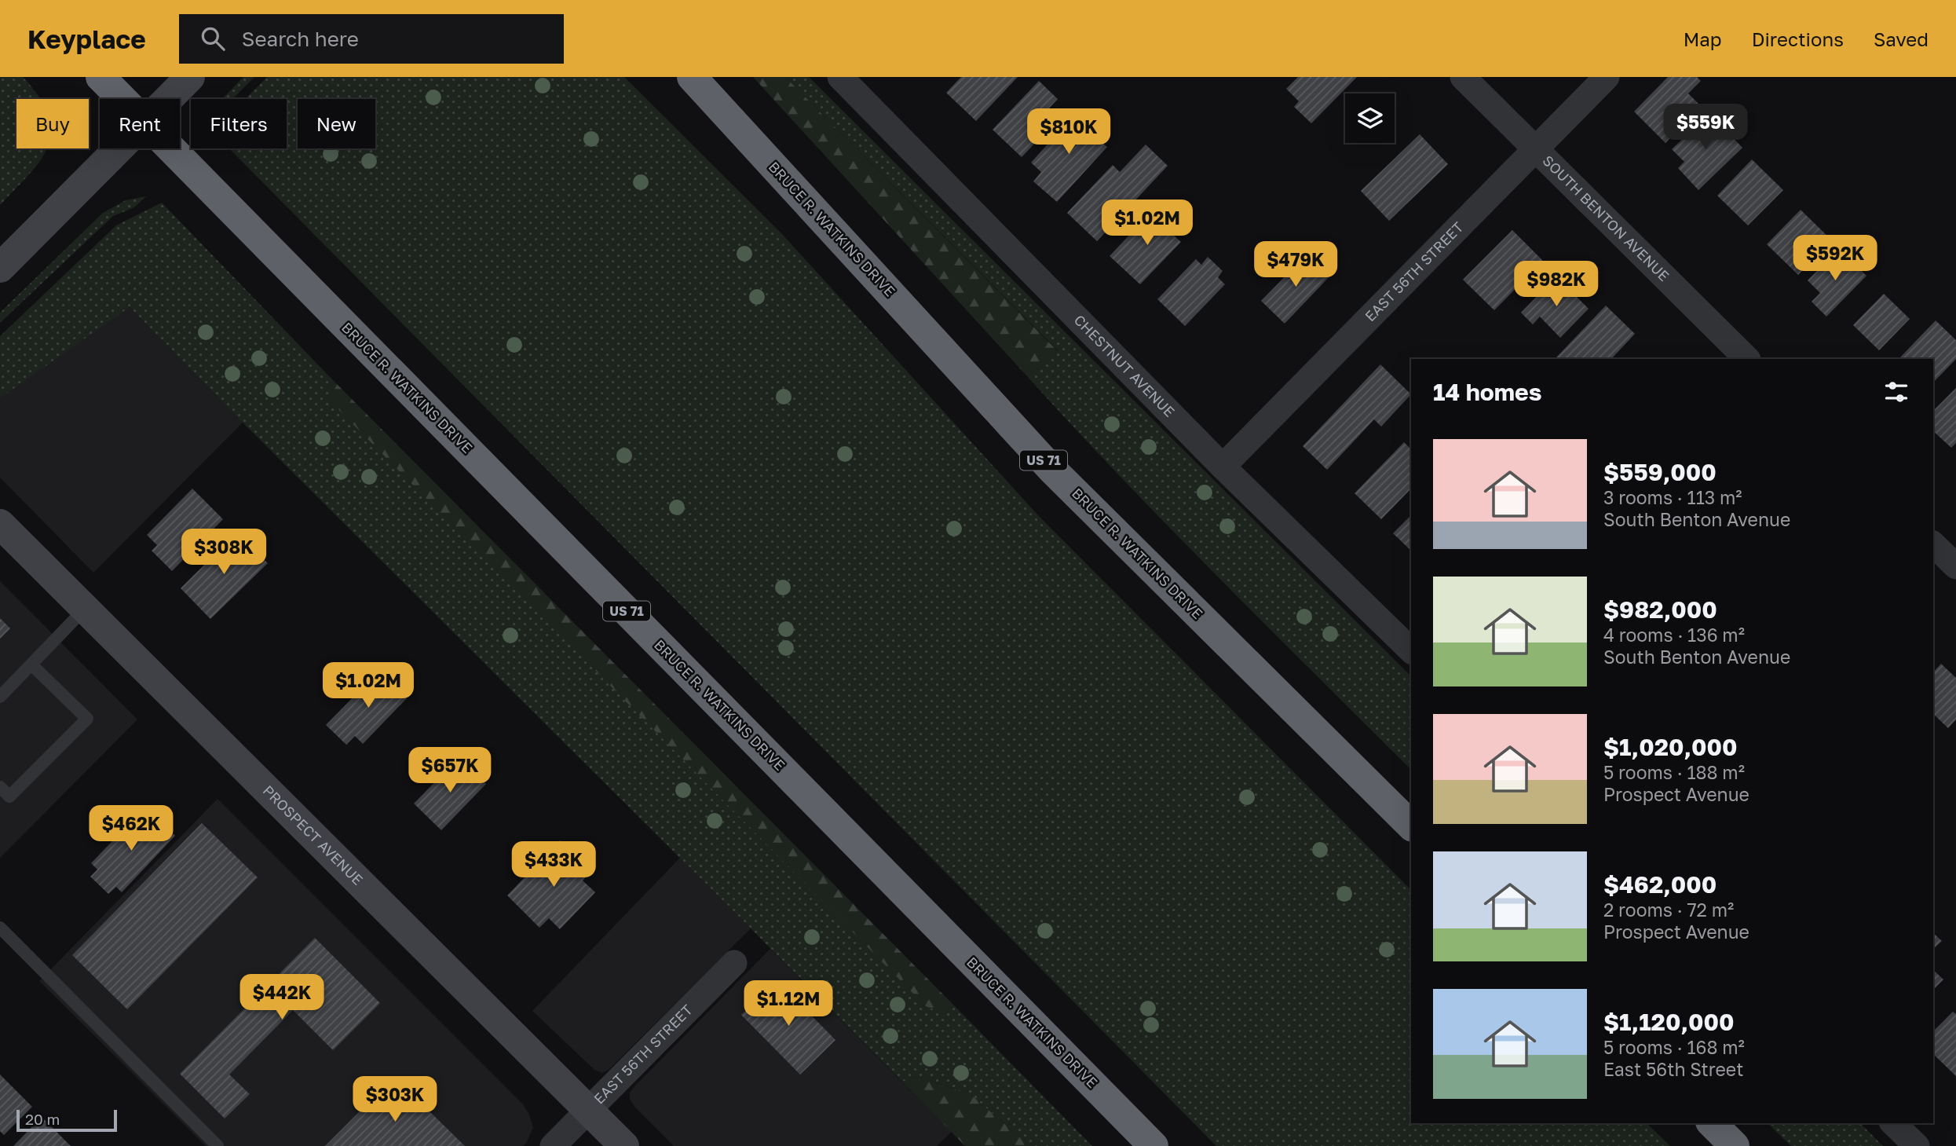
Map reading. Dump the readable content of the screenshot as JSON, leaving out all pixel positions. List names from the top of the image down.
{
  "streets": {
    "highway": ["BRUCE R. WATKINS DRIVE", "US 71"],
    "main road": ["PROSPECT AVENUE"],
    "street": ["SOUTH BENTON AVENUE", "EAST 56TH STREET", "CHESTNUT AVENUE"]
  },
  "crossings": [
    ["SOUTH BENTON AVENUE", "EAST 56TH STREET"],
    ["EAST 56TH STREET", "CHESTNUT AVENUE"],
    ["EAST 56TH STREET", "PROSPECT AVENUE"]
  ],
  "scale_bar": "20 m",
  "page": {
    "header": "Keyplace",
    "search": "Search here",
    "nav": ["Map", "Directions", "Saved"],
    "chip": [
      "Buy",
      "Rent",
      "Filters",
      "New"
    ],
    "price": [
      "$559K",
      "$810K",
      "$1.02M",
      "$592K",
      "$479K",
      "$982K",
      "$308K",
      "$1.02M",
      "$657K",
      "$462K",
      "$433K",
      "$442K",
      "$1.12M",
      "$303K"
    ],
    "heading": "14 homes",
    "list": [
      {
        "name": "$559,000",
        "note": "3 rooms · 113 m² · South Benton Avenue"
      },
      {
        "name": "$982,000",
        "note": "4 rooms · 136 m² · South Benton Avenue"
      },
      {
        "name": "$1,020,000",
        "note": "5 rooms · 188 m² · Prospect Avenue"
      },
      {
        "name": "$462,000",
        "note": "2 rooms · 72 m² · Prospect Avenue"
      },
      {
        "name": "$1,120,000",
        "note": "5 rooms · 168 m² · East 56th Street"
      }
    ],
    "scale": "20 m"
  }
}
